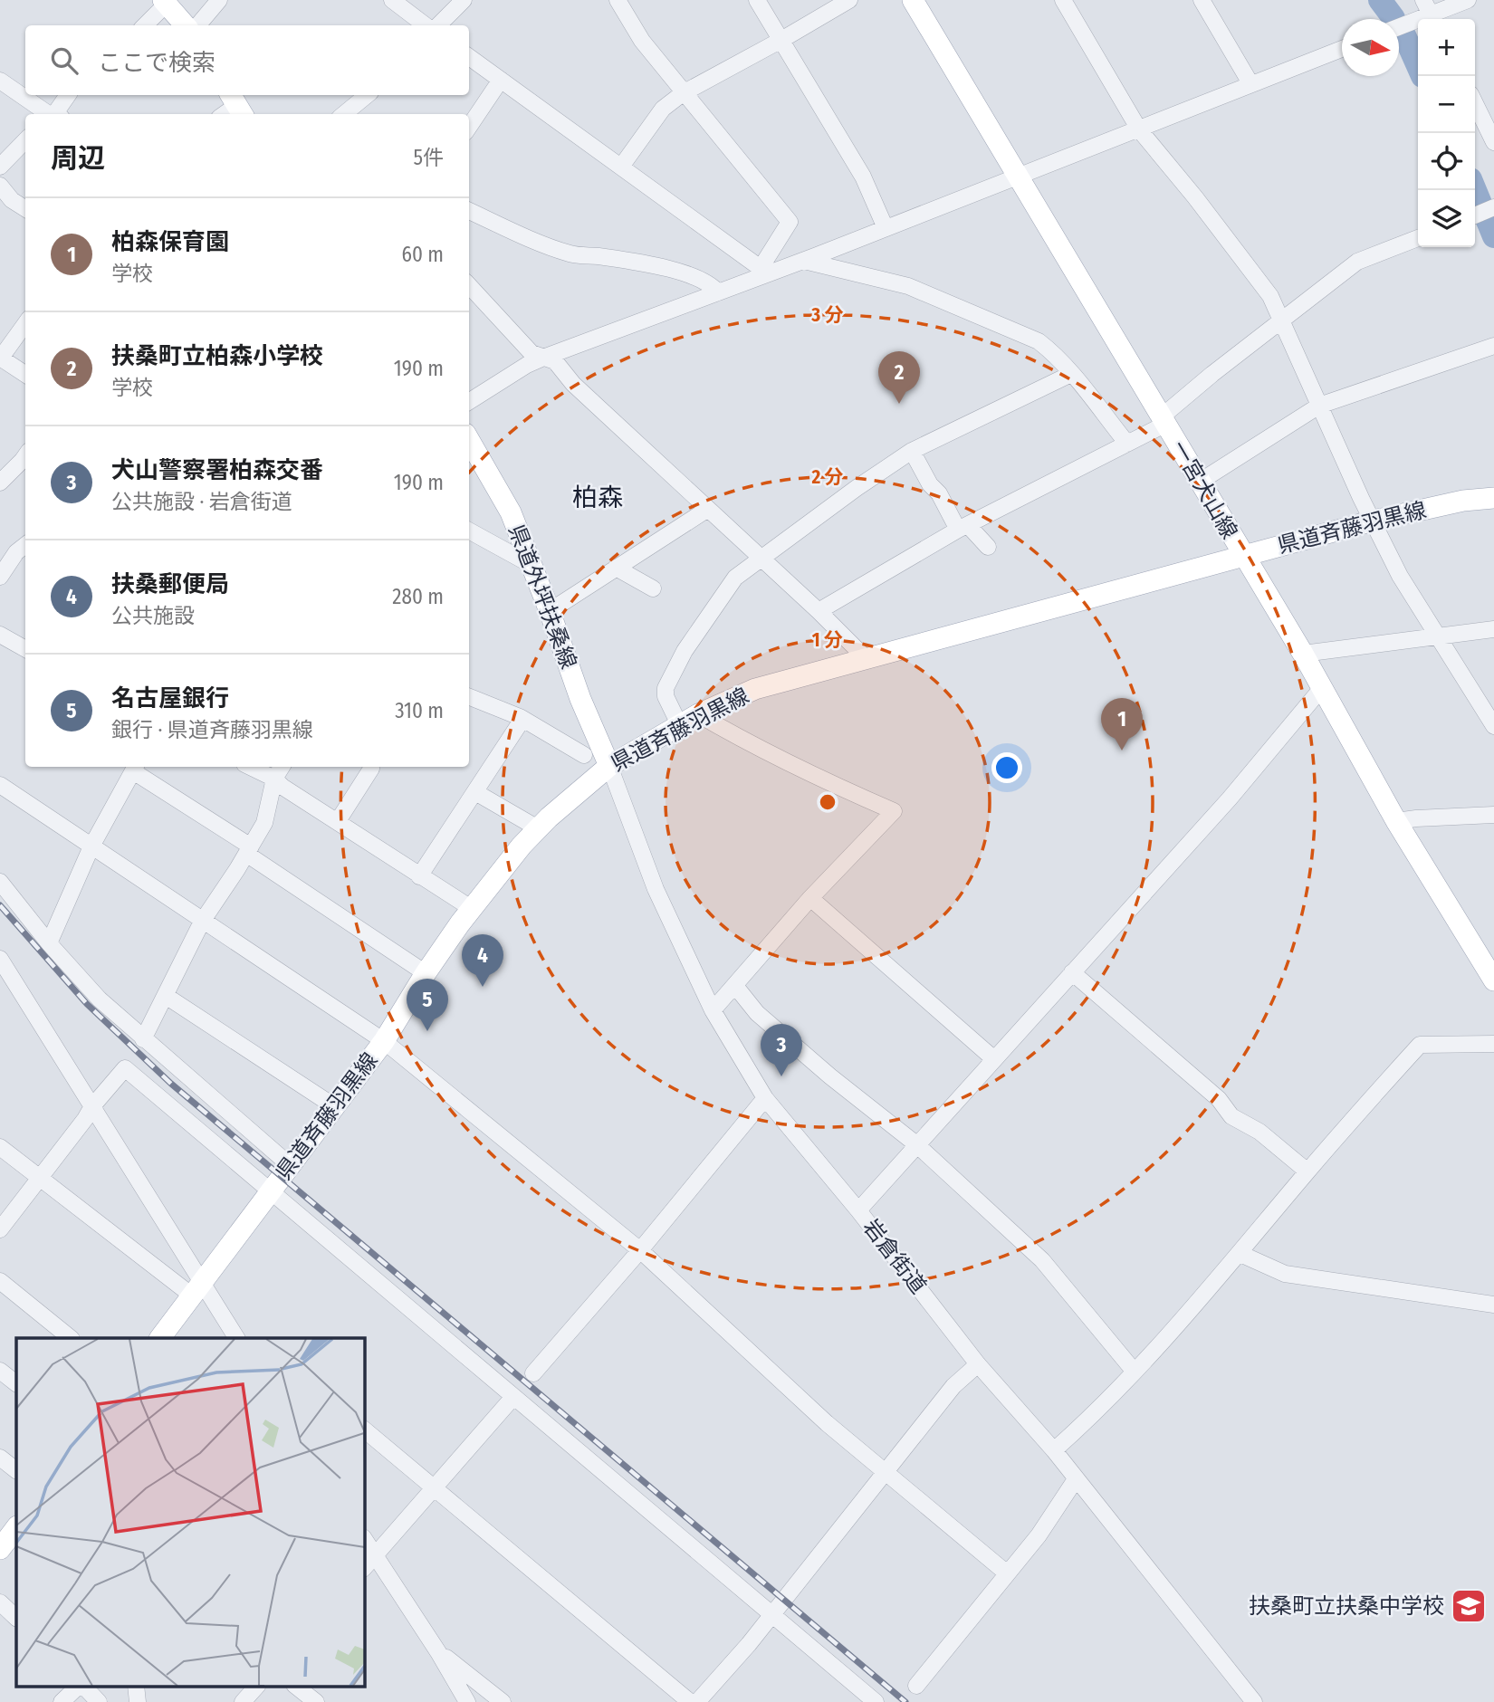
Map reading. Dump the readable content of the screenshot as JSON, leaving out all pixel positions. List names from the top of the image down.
{
  "streets": {
    "main road": ["一宮犬山線", "県道斉藤羽黒線", "県道外坪扶桑線"],
    "street": ["岩倉街道"]
  },
  "crossings": [
    ["一宮犬山線", "県道斉藤羽黒線"],
    ["県道斉藤羽黒線", "県道外坪扶桑線"],
    ["県道斉藤羽黒線", "岩倉街道"],
    ["県道外坪扶桑線", "岩倉街道"]
  ],
  "districts": ["柏森"],
  "places": {
    "school or university": ["扶桑町立扶桑中学校"]
  },
  "north": "right",
  "page": {
    "map_buttons": ["+", "−"],
    "search": "ここで検索",
    "heading": ["周辺", "5件"],
    "list": [
      {
        "mark": "1",
        "name": "柏森保育園",
        "note": "学校",
        "value": "60 m"
      },
      {
        "mark": "2",
        "name": "扶桑町立柏森小学校",
        "note": "学校",
        "value": "190 m"
      },
      {
        "mark": "3",
        "name": "犬山警察署柏森交番",
        "note": "公共施設 · 岩倉街道",
        "value": "190 m"
      },
      {
        "mark": "4",
        "name": "扶桑郵便局",
        "note": "公共施設",
        "value": "280 m"
      },
      {
        "mark": "5",
        "name": "名古屋銀行",
        "note": "銀行 · 県道斉藤羽黒線",
        "value": "310 m"
      }
    ],
    "pins": [
      "2",
      "1",
      "4",
      "5",
      "3"
    ]
  },
  "rings": ["3 分", "2 分", "1 分"]
}
